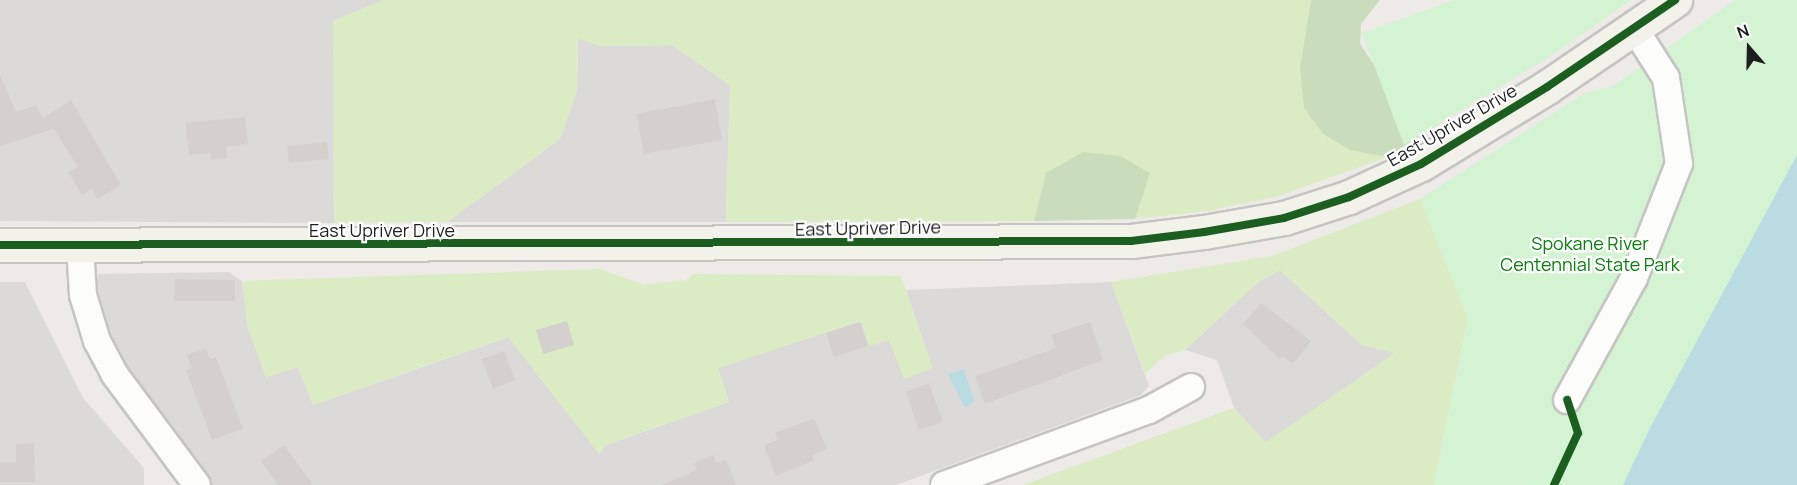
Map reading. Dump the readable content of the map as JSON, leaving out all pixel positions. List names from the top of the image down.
{
  "streets": {
    "street": ["East Upriver Drive"]
  },
  "parks": ["Spokane River Centennial State Park"],
  "north": "top"
}
